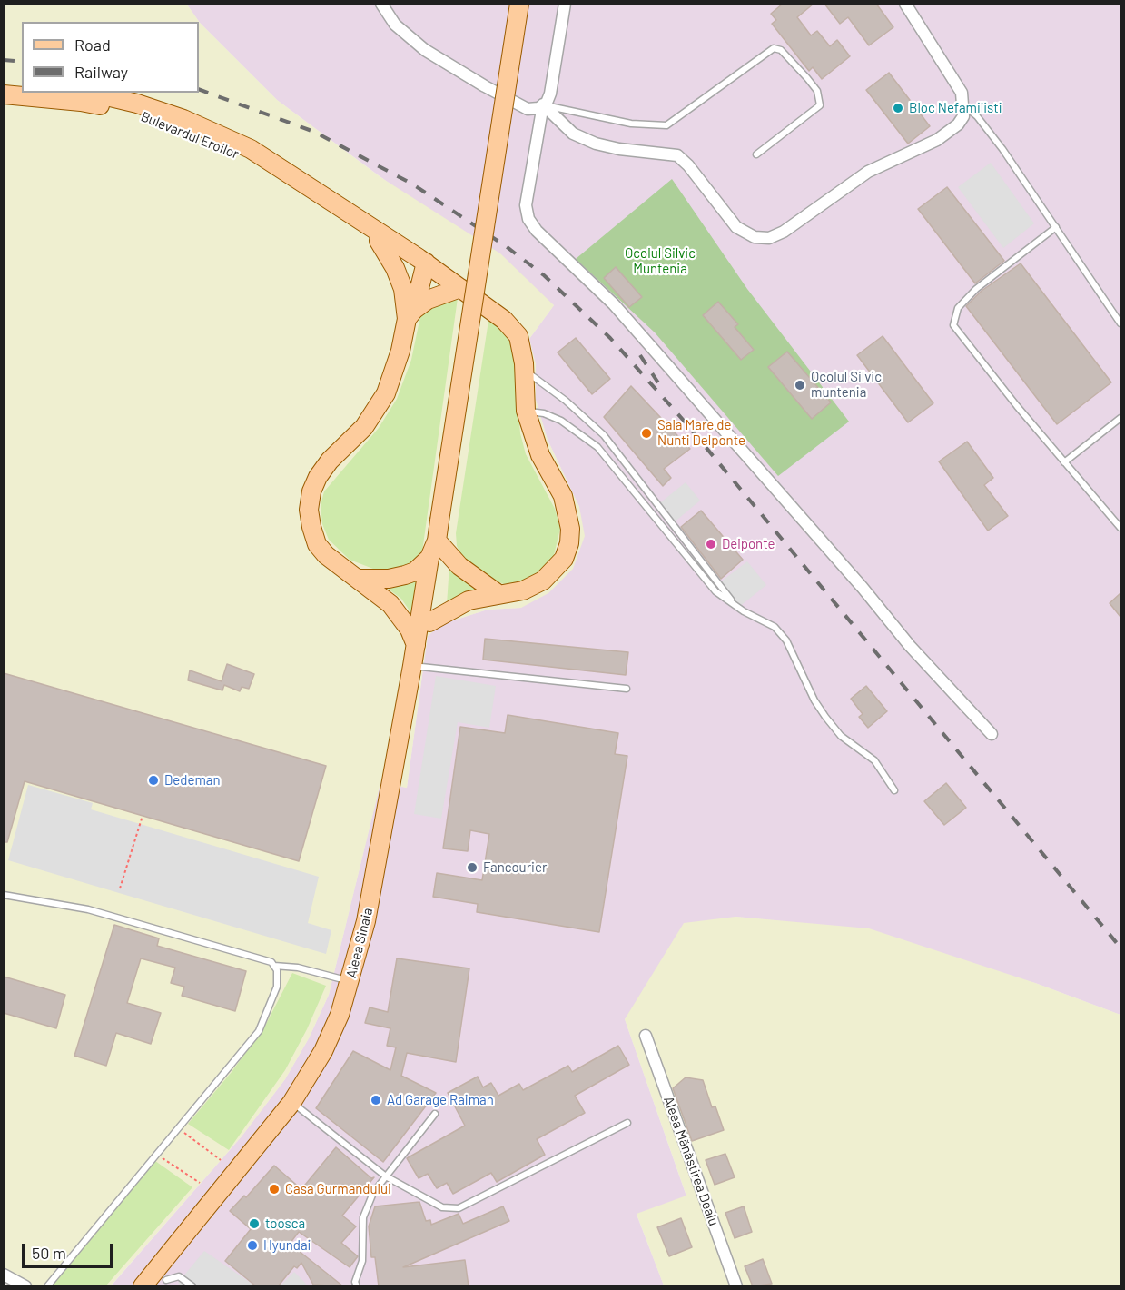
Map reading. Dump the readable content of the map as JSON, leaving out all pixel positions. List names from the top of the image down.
{
  "streets": {
    "main road": ["Bulevardul Eroilor", "Aleea Sinaia"],
    "street": ["Aleea Mănăstirea Dealu"]
  },
  "crossings": [
    ["Bulevardul Eroilor", "Aleea Sinaia"]
  ],
  "parks": ["Ocolul Silvic Muntenia"],
  "places": [
    "Bloc Nefamilisti",
    "Ocolul Silvic muntenia",
    "Sala Mare de Nunti Delponte",
    "Delponte",
    "Dedeman",
    "Fancourier",
    "Ad Garage Raiman",
    "Casa Gurmandului",
    "toosca",
    "Hyundai"
  ],
  "legend": ["Road", "Railway"],
  "scale_bar": "50 m"
}
